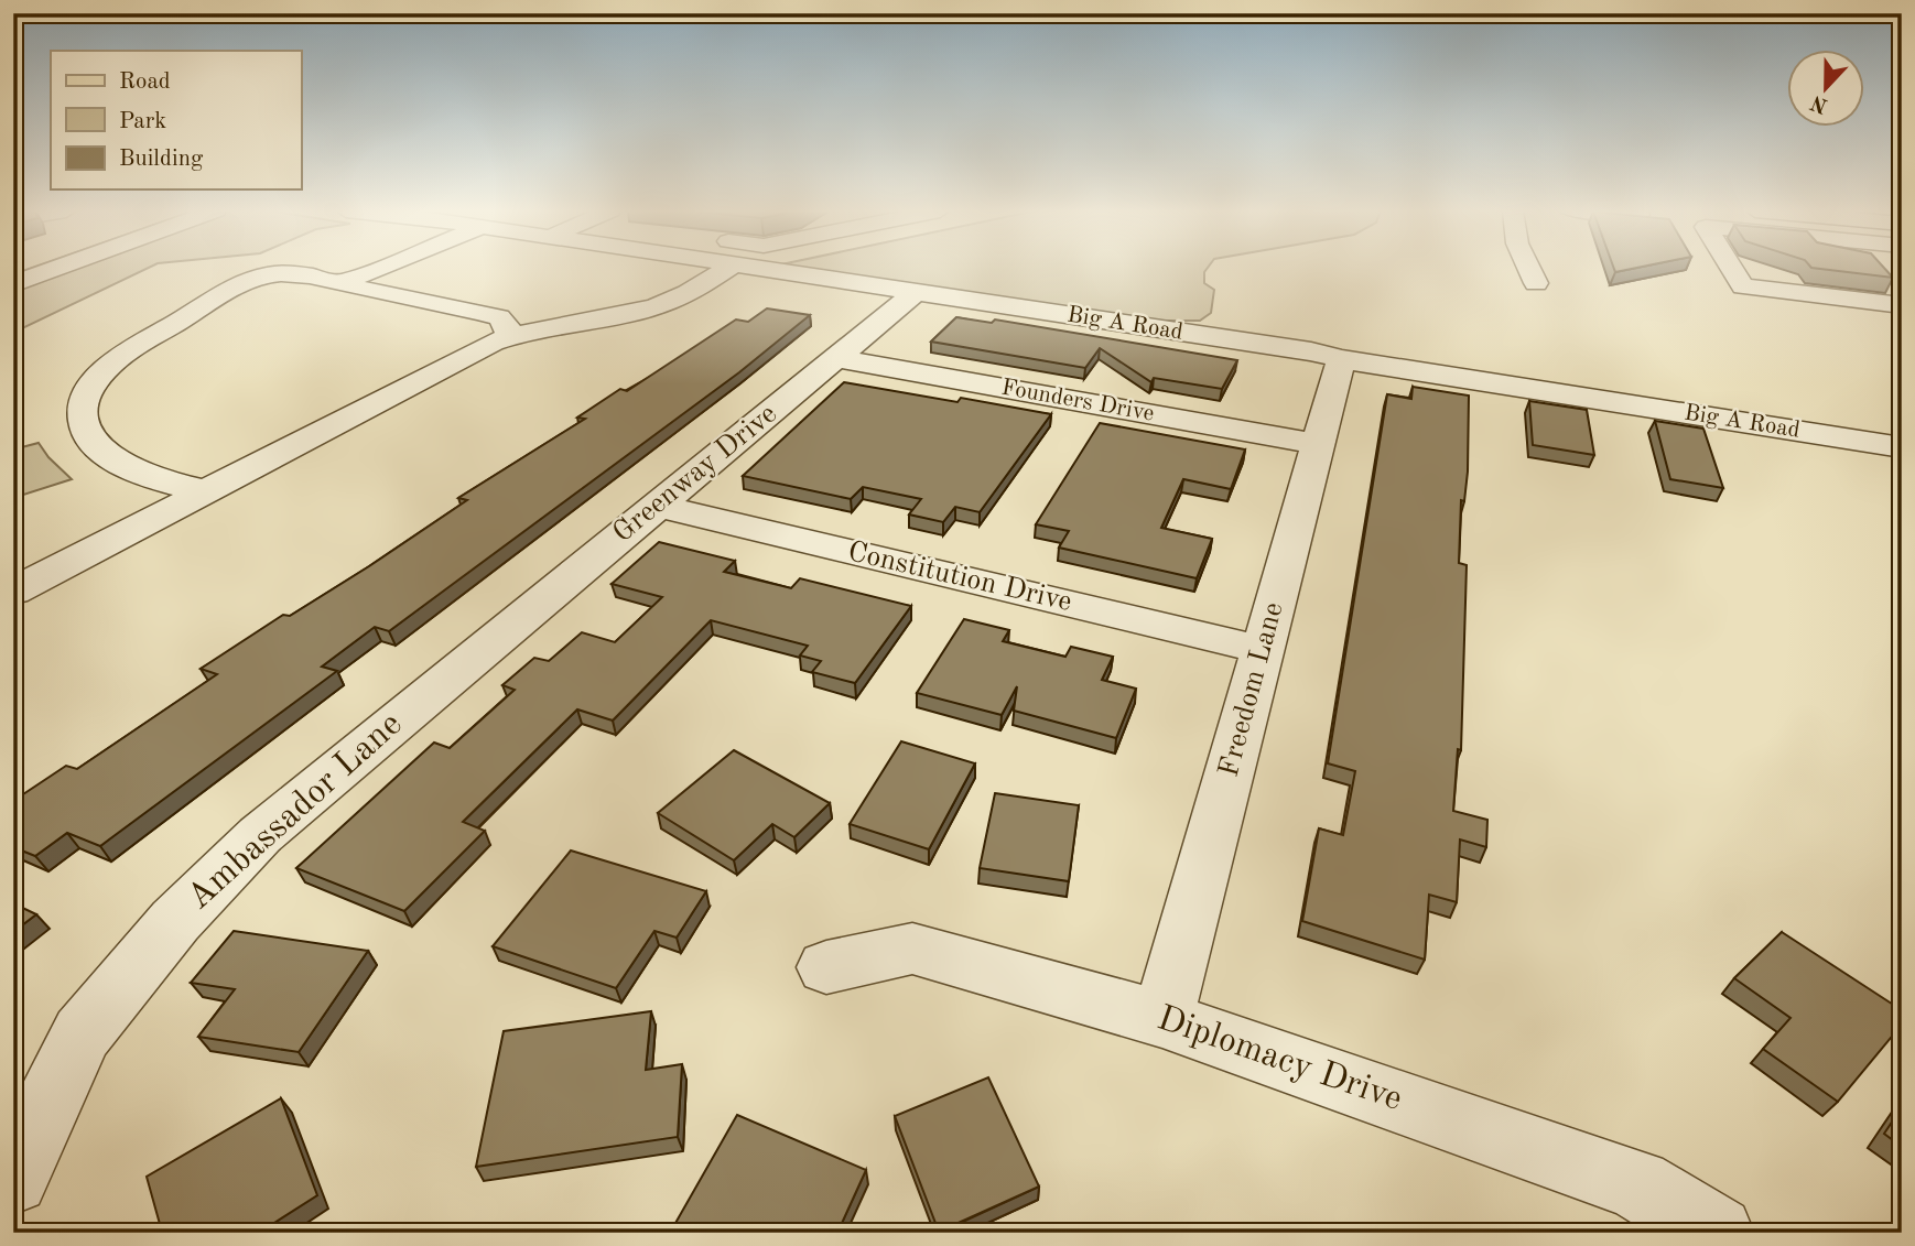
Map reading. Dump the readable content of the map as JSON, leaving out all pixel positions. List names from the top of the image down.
{
  "streets": {
    "street": [
      "Big A Road",
      "Founders Drive",
      "Greenway Drive",
      "Constitution Drive",
      "Freedom Lane",
      "Ambassador Lane",
      "Diplomacy Drive"
    ]
  },
  "crossings": [
    ["Big A Road", "Greenway Drive"],
    ["Big A Road", "Freedom Lane"],
    ["Founders Drive", "Greenway Drive"],
    ["Founders Drive", "Freedom Lane"],
    ["Greenway Drive", "Constitution Drive"],
    ["Greenway Drive", "Ambassador Lane"],
    ["Constitution Drive", "Freedom Lane"],
    ["Freedom Lane", "Diplomacy Drive"]
  ],
  "legend": ["Road", "Park", "Building"],
  "north": "bottom"
}
